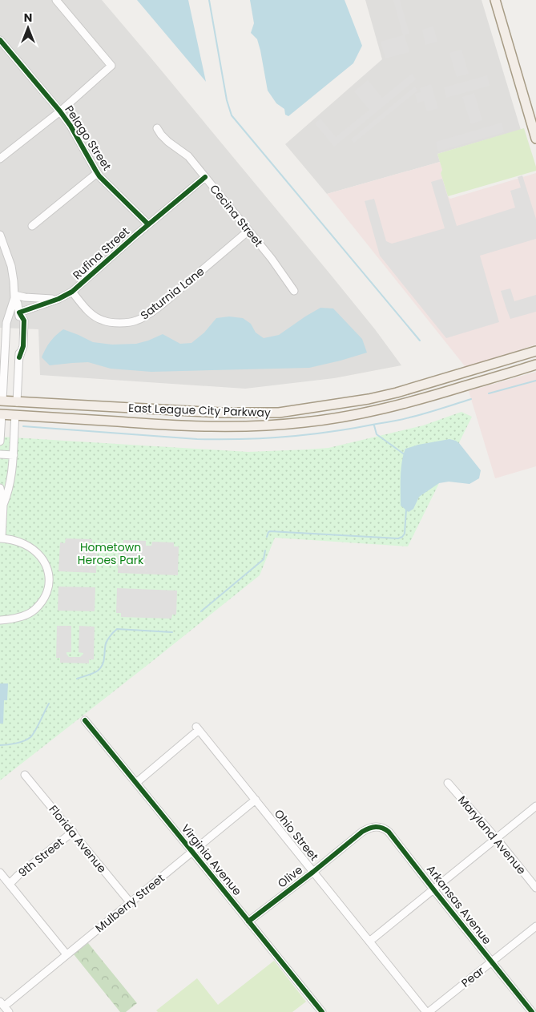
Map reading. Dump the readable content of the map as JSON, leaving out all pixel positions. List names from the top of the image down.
{
  "streets": {
    "main road": ["East League City Parkway"],
    "street": [
      "Pelago Street",
      "Cecina Street",
      "Rufina Street",
      "Saturnia Lane",
      "Ohio Street",
      "Maryland Avenue",
      "Florida Avenue",
      "9th Street",
      "Virginia Avenue",
      "Olive",
      "Mulberry Street",
      "Arkansas Avenue",
      "Pear"
    ]
  },
  "crossings": [
    ["Pelago Street", "Rufina Street"],
    ["Cecina Street", "Rufina Street"],
    ["Cecina Street", "Saturnia Lane"],
    ["Rufina Street", "Saturnia Lane"],
    ["Ohio Street", "Virginia Avenue"],
    ["Ohio Street", "Olive"],
    ["Ohio Street", "Mulberry Street"],
    ["Ohio Street", "Pear"],
    ["Florida Avenue", "9th Street"],
    ["Florida Avenue", "Mulberry Street"],
    ["Virginia Avenue", "Olive"],
    ["Virginia Avenue", "Mulberry Street"],
    ["Olive", "Arkansas Avenue"],
    ["Arkansas Avenue", "Pear"]
  ],
  "parks": ["Hometown Heroes Park"],
  "north": "top"
}
